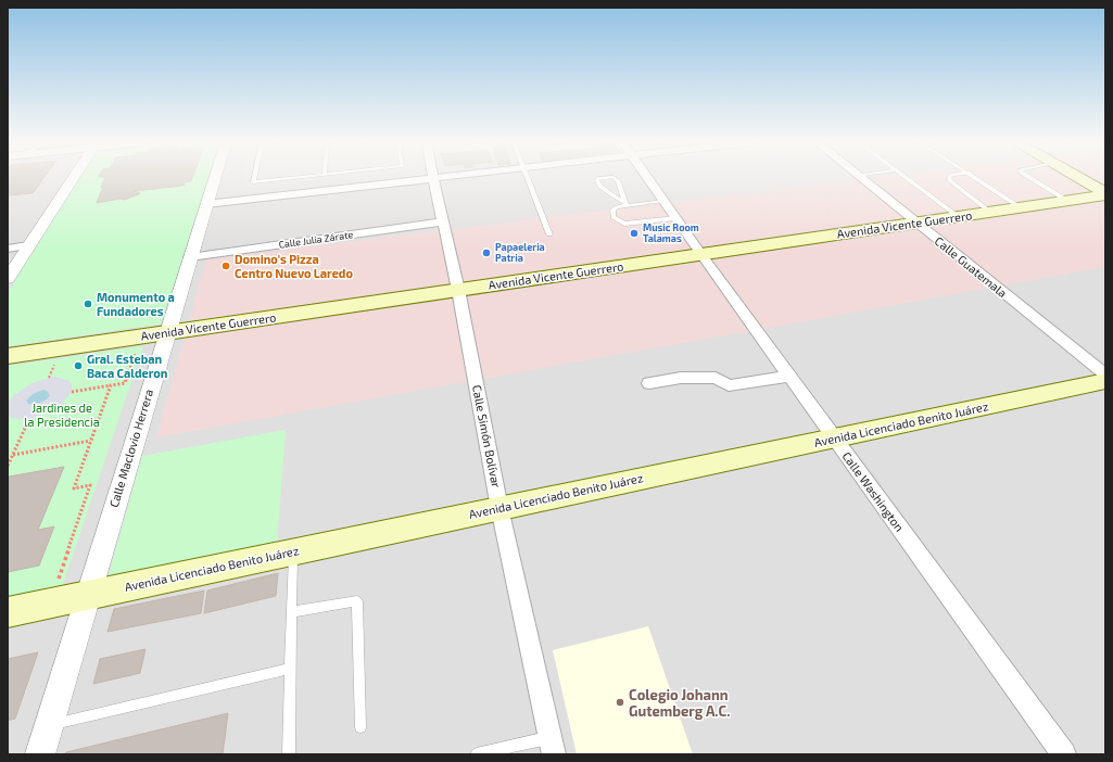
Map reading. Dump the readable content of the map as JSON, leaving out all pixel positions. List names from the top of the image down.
{
  "streets": {
    "main road": ["Avenida Vicente Guerrero", "Avenida Licenciado Benito Juárez"],
    "street": [
      "Calle Julia Zárate",
      "Calle Guatemala",
      "Calle Simón Bolívar",
      "Calle Maclovio Herrera",
      "Calle Washington"
    ]
  },
  "crossings": [
    ["Avenida Vicente Guerrero", "Calle Guatemala"],
    ["Avenida Vicente Guerrero", "Calle Simón Bolívar"],
    ["Avenida Vicente Guerrero", "Calle Maclovio Herrera"],
    ["Avenida Vicente Guerrero", "Calle Washington"],
    ["Calle Julia Zárate", "Calle Simón Bolívar"],
    ["Calle Julia Zárate", "Calle Maclovio Herrera"],
    ["Avenida Licenciado Benito Juárez", "Calle Simón Bolívar"],
    ["Avenida Licenciado Benito Juárez", "Calle Maclovio Herrera"],
    ["Avenida Licenciado Benito Juárez", "Calle Washington"]
  ],
  "parks": ["Jardines de la Presidencia"],
  "places": [
    "Music Room Talamas",
    "Papaeleria Patria",
    "Domino's Pizza Centro Nuevo Laredo",
    "Monumento a Fundadores",
    "Gral. Esteban Baca Calderon",
    "Colegio Johann Gutemberg A.C."
  ]
}
